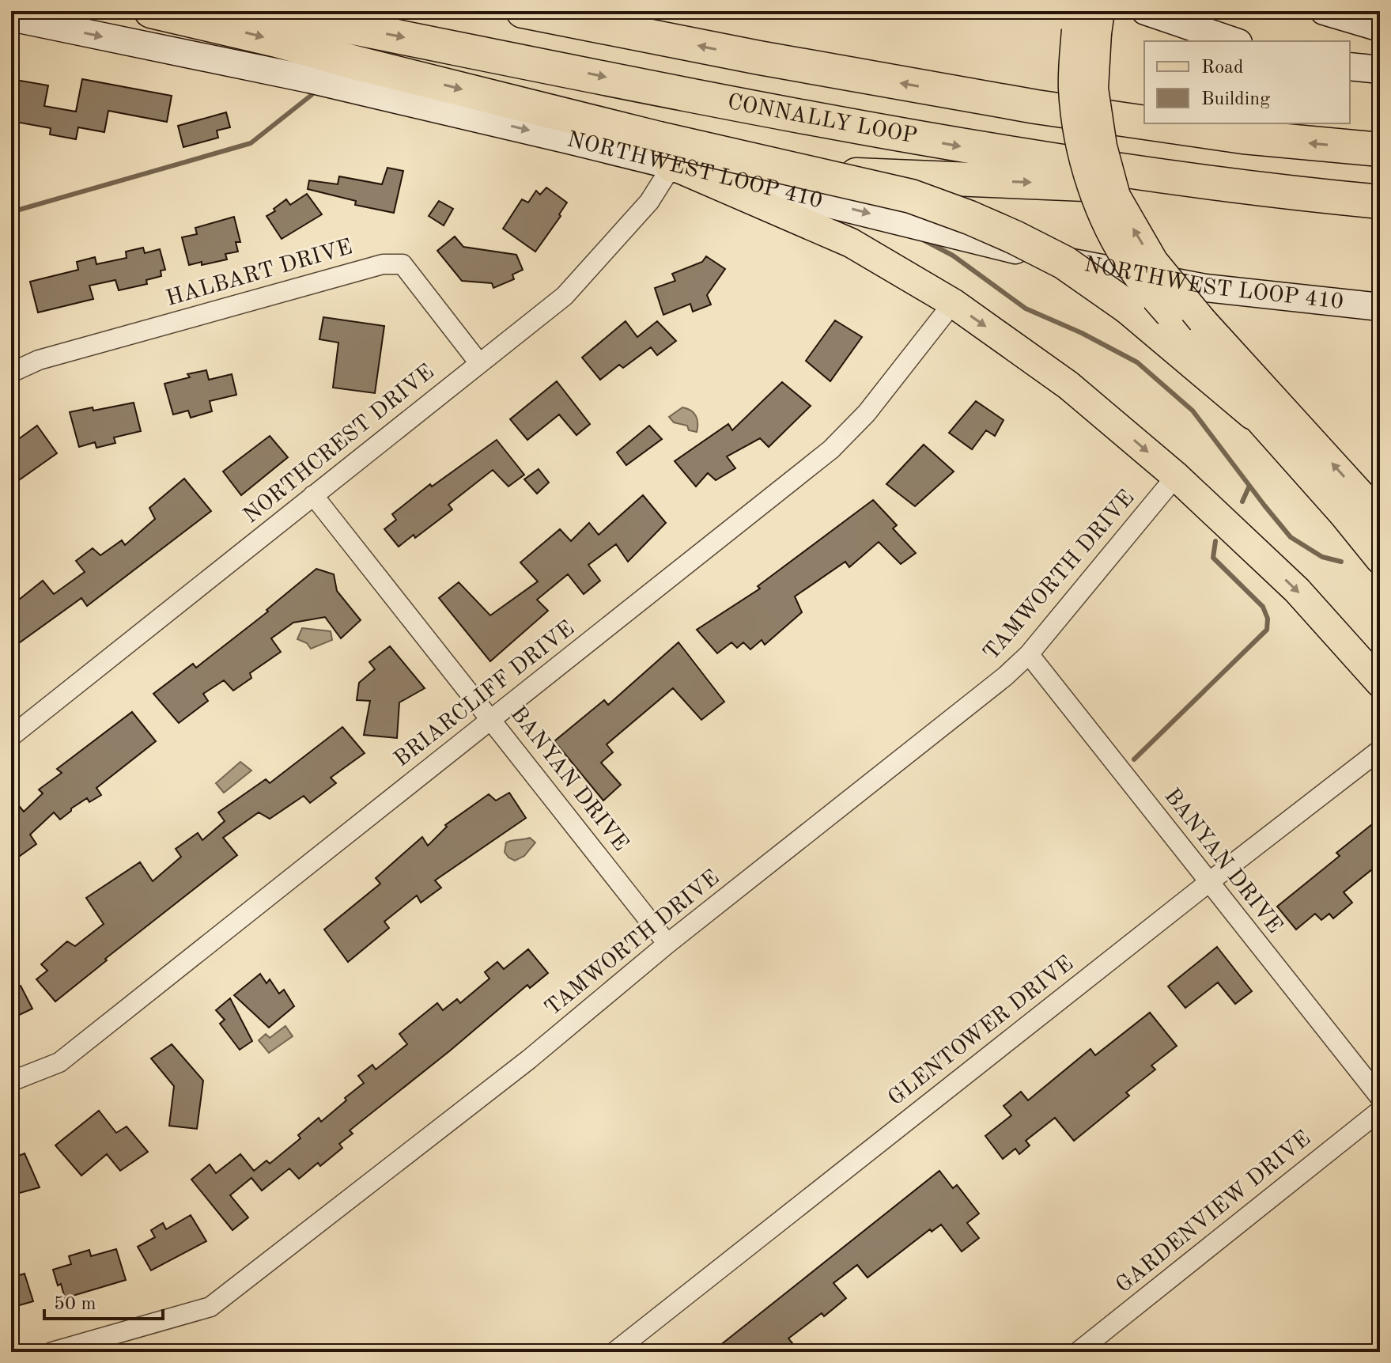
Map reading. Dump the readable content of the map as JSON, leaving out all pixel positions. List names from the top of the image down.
{
  "streets": {
    "highway": ["CONNALLY LOOP"],
    "main road": ["NORTHWEST LOOP 410"],
    "street": [
      "HALBART DRIVE",
      "NORTHCREST DRIVE",
      "TAMWORTH DRIVE",
      "BRIARCLIFF DRIVE",
      "BANYAN DRIVE",
      "GLENTOWER DRIVE",
      "GARDENVIEW DRIVE"
    ]
  },
  "crossings": [
    ["NORTHWEST LOOP 410", "NORTHCREST DRIVE"],
    ["HALBART DRIVE", "NORTHCREST DRIVE"],
    ["NORTHCREST DRIVE", "BANYAN DRIVE"],
    ["TAMWORTH DRIVE", "BANYAN DRIVE"],
    ["BRIARCLIFF DRIVE", "BANYAN DRIVE"],
    ["BANYAN DRIVE", "GLENTOWER DRIVE"]
  ],
  "legend": ["Road", "Building"],
  "scale_bar": "50 m"
}
